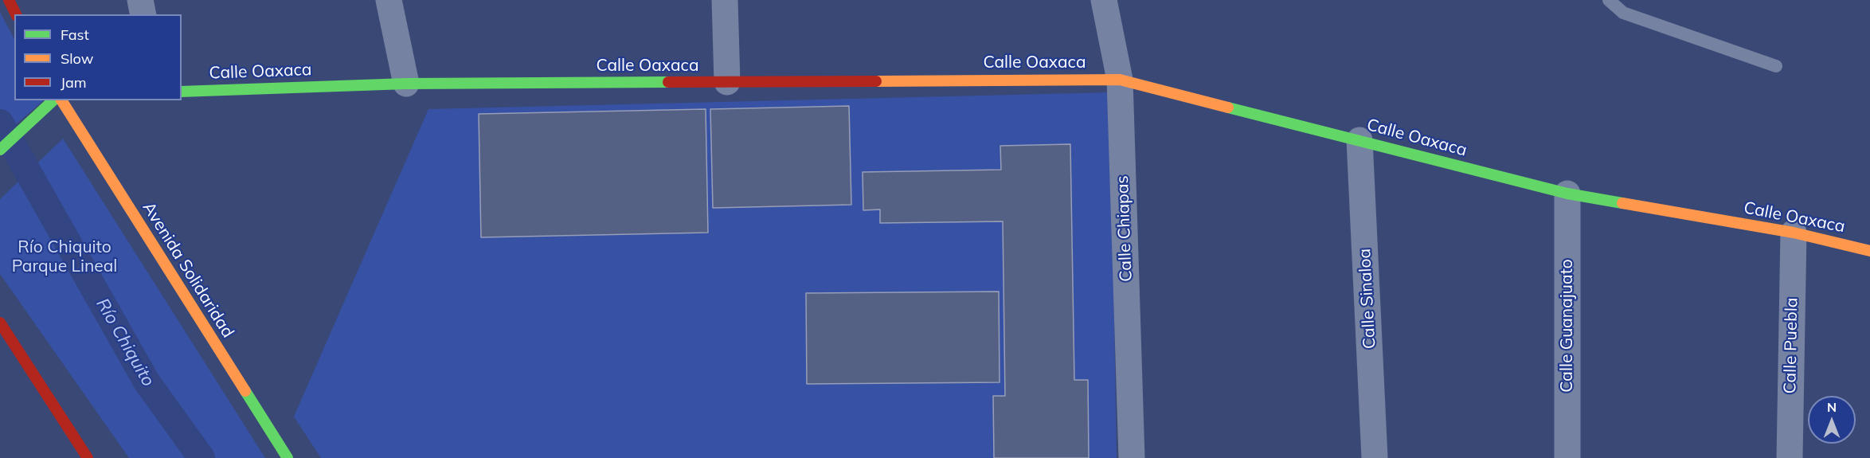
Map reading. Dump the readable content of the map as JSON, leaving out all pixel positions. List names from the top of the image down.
{
  "streets": {
    "street": [
      "Calle Oaxaca",
      "Calle Chiapas",
      "Avenida Solidaridad",
      "Calle Sinaloa",
      "Calle Guanajuato",
      "Calle Puebla"
    ]
  },
  "crossings": [
    ["Calle Oaxaca", "Calle Chiapas"],
    ["Calle Oaxaca", "Calle Sinaloa"],
    ["Calle Oaxaca", "Calle Guanajuato"],
    ["Calle Oaxaca", "Calle Puebla"]
  ],
  "water": ["Río Chiquito"],
  "parks": ["Río Chiquito Parque Lineal"],
  "legend": ["Fast", "Slow", "Jam"],
  "north": "top"
}
